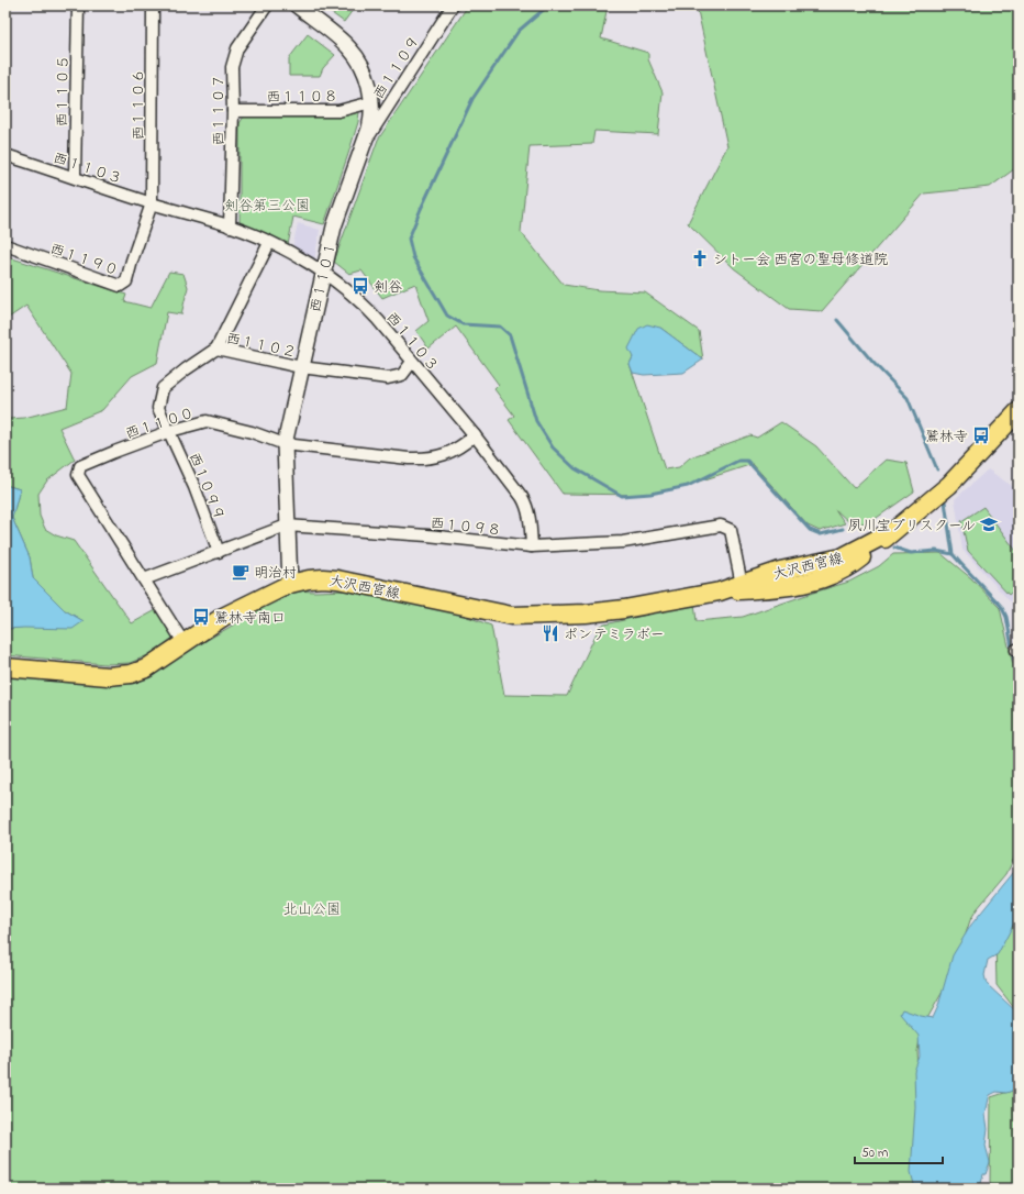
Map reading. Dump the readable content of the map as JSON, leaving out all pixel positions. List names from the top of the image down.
{
  "streets": {
    "main road": ["大沢西宮線"],
    "street": [
      "西１１０９",
      "西１１０５",
      "西１１０８",
      "西１１０６",
      "西１１０７",
      "西１１０３",
      "西１１９０",
      "西１１０１",
      "西１１０２",
      "西１１００",
      "西１０９９",
      "西１０９８"
    ]
  },
  "crossings": [
    ["西１１０９", "西１１０１"],
    ["西１１０５", "西１１０３"],
    ["西１１０８", "西１１０７"],
    ["西１１０８", "西１１０１"],
    ["西１１０６", "西１１０３"],
    ["西１１０６", "西１１９０"],
    ["西１１０７", "西１１０３"],
    ["西１１０３", "西１１９０"],
    ["西１１０３", "西１１０１"],
    ["西１１０３", "西１１０２"],
    ["西１１０３", "西１１００"],
    ["西１１０３", "西１０９８"],
    ["西１１０１", "西１１０２"],
    ["西１１０１", "西１１００"],
    ["西１１０１", "西１０９８"],
    ["西１１０１", "大沢西宮線"],
    ["西１１０２", "西１０９９"],
    ["西１１００", "西１０９９"],
    ["西１１００", "西１０９８"],
    ["西１１００", "大沢西宮線"],
    ["西１０９９", "西１０９８"],
    ["西１０９８", "大沢西宮線"]
  ],
  "parks": ["剣谷第三公園", "北山公園"],
  "places": {
    "church": ["シトー会 西宮の聖母修道院"],
    "bus stop": ["剣谷", "鷲林寺", "鷲林寺南口"],
    "school or university": ["夙川宝プリスクール"],
    "cafe": ["明治村"],
    "restaurant": ["ポンテミラボー"]
  },
  "scale_bar": "50 m"
}
